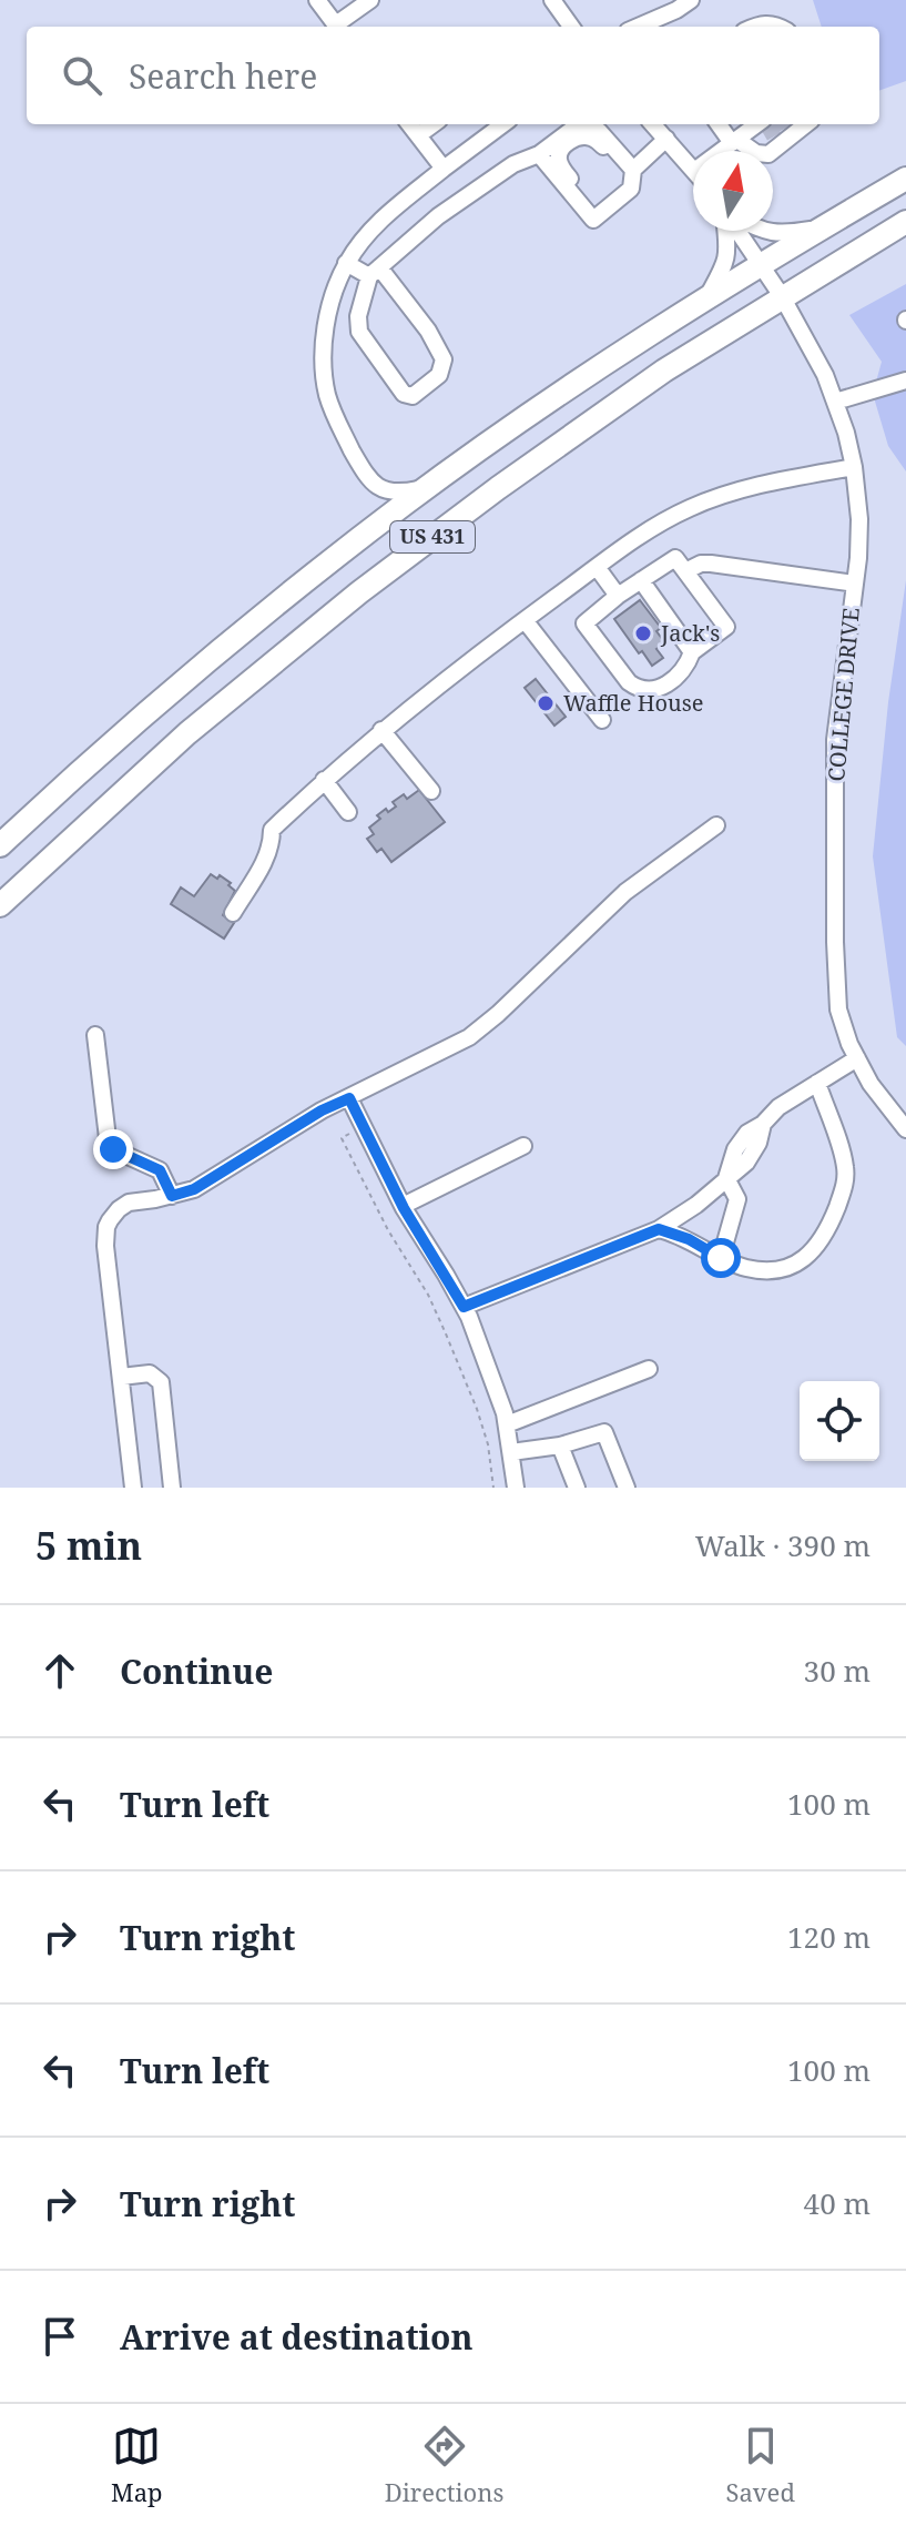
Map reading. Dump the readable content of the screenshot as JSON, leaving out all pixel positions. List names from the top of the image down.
{
  "streets": {
    "highway": ["US 431"],
    "street": ["COLLEGE DRIVE"]
  },
  "crossings": [
    ["US 431", "COLLEGE DRIVE"]
  ],
  "places": ["Jack's", "Waffle House"],
  "north": "top",
  "page": {
    "search": "Search here",
    "heading": ["5 min", "Walk · 390 m"],
    "list": [
      ["Continue", "30 m"],
      ["Turn left", "100 m"],
      ["Turn right", "120 m"],
      ["Turn left", "100 m"],
      ["Turn right", "40 m"],
      "Arrive at destination"
    ],
    "nav": ["Map", "Directions", "Saved"]
  }
}
